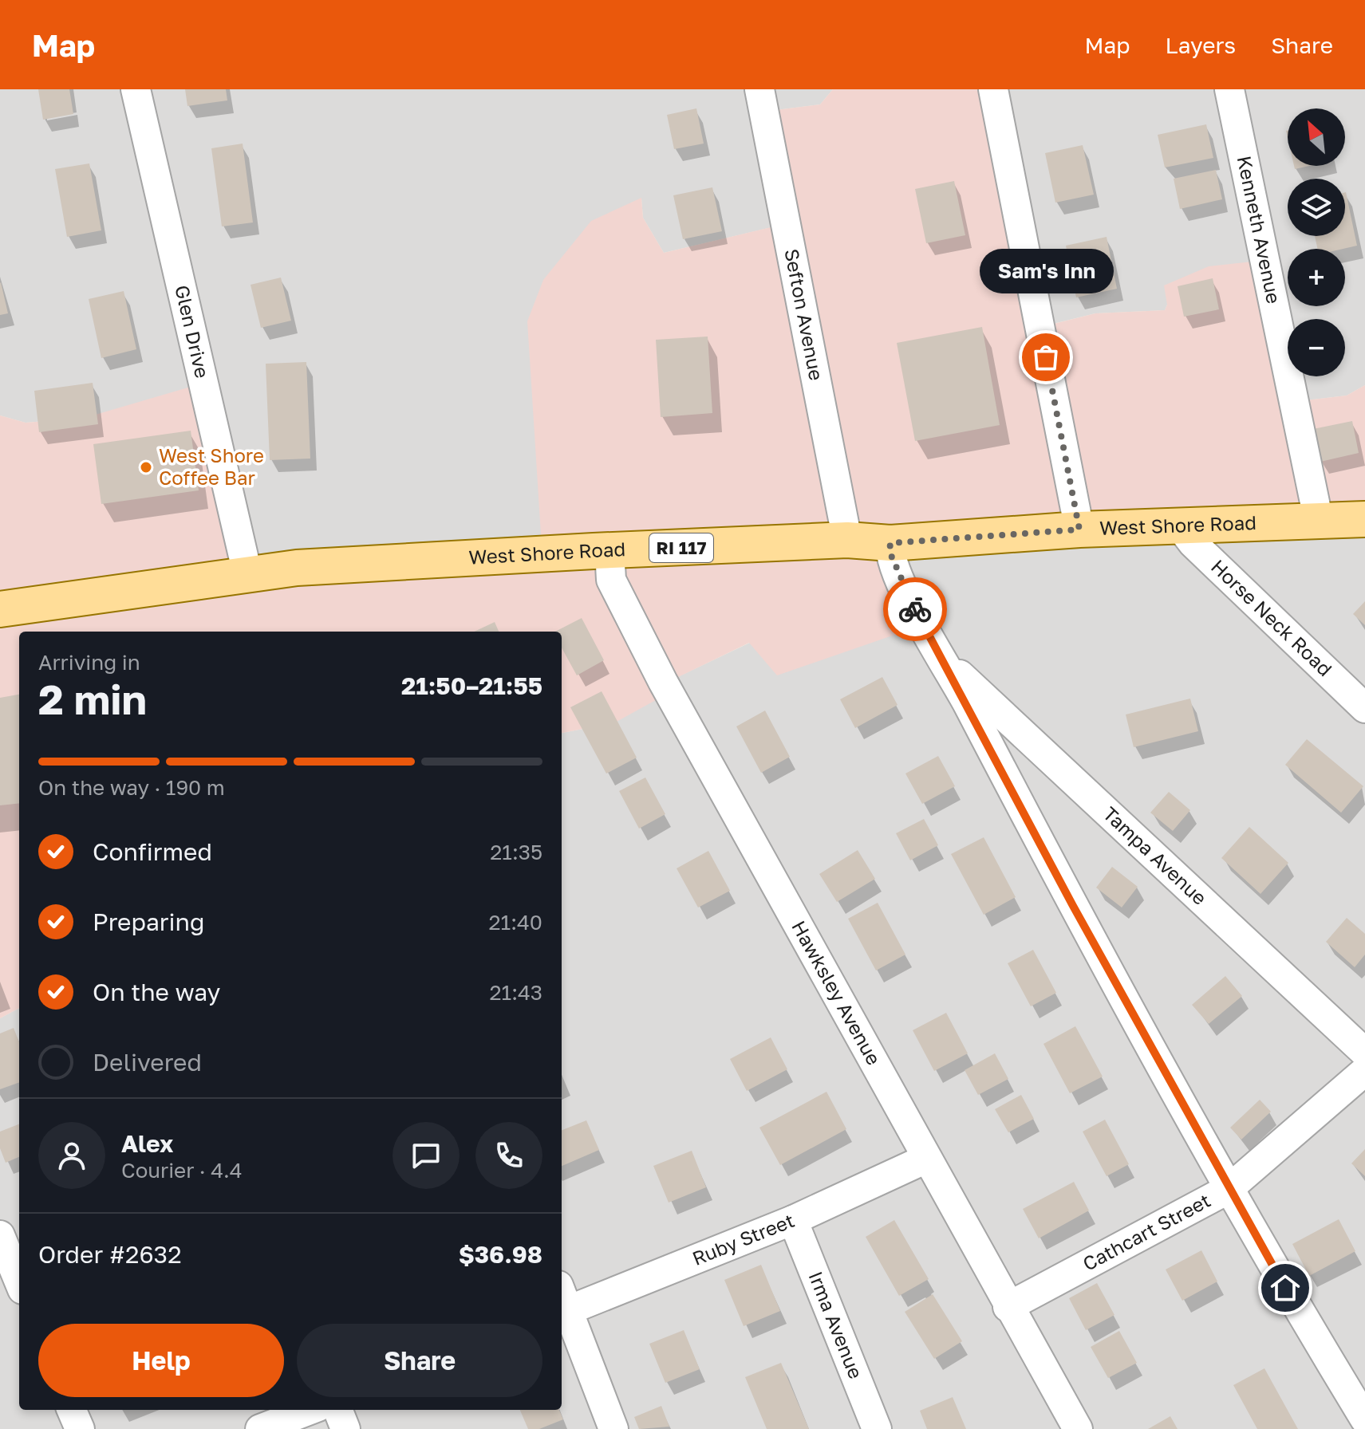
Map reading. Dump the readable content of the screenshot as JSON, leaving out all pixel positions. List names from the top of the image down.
{
  "streets": {
    "main road": ["West Shore Road", "RI 117"],
    "street": [
      "Kenneth Avenue",
      "Sefton Avenue",
      "Glen Drive",
      "Horse Neck Road",
      "Tampa Avenue",
      "Hawksley Avenue",
      "Cathcart Street",
      "Ruby Street",
      "Irma Avenue"
    ]
  },
  "crossings": [
    ["Kenneth Avenue", "West Shore Road"],
    ["Sefton Avenue", "West Shore Road"],
    ["Glen Drive", "West Shore Road"],
    ["West Shore Road", "Horse Neck Road"],
    ["West Shore Road", "Hawksley Avenue"],
    ["Hawksley Avenue", "Cathcart Street"],
    ["Hawksley Avenue", "Ruby Street"],
    ["Ruby Street", "Irma Avenue"]
  ],
  "places": ["Sam's Inn", "West Shore Coffee Bar"],
  "north": "top left",
  "page": {
    "header": "Map",
    "nav": ["Map", "Layers", "Share"],
    "map_buttons": ["+", "−"],
    "bubble": "Sam's Inn",
    "heading": ["2 min", "Arriving in", "21:50–21:55"],
    "panel": [
      "Alex",
      "Courier · 4.4",
      "Order #2632",
      "$36.98"
    ],
    "bar": "On the way · 190 m",
    "list": [
      ["Confirmed", "21:35"],
      ["Preparing", "21:40"],
      ["On the way", "21:43"],
      "Delivered"
    ],
    "buttons": ["Help", "Share"]
  }
}
